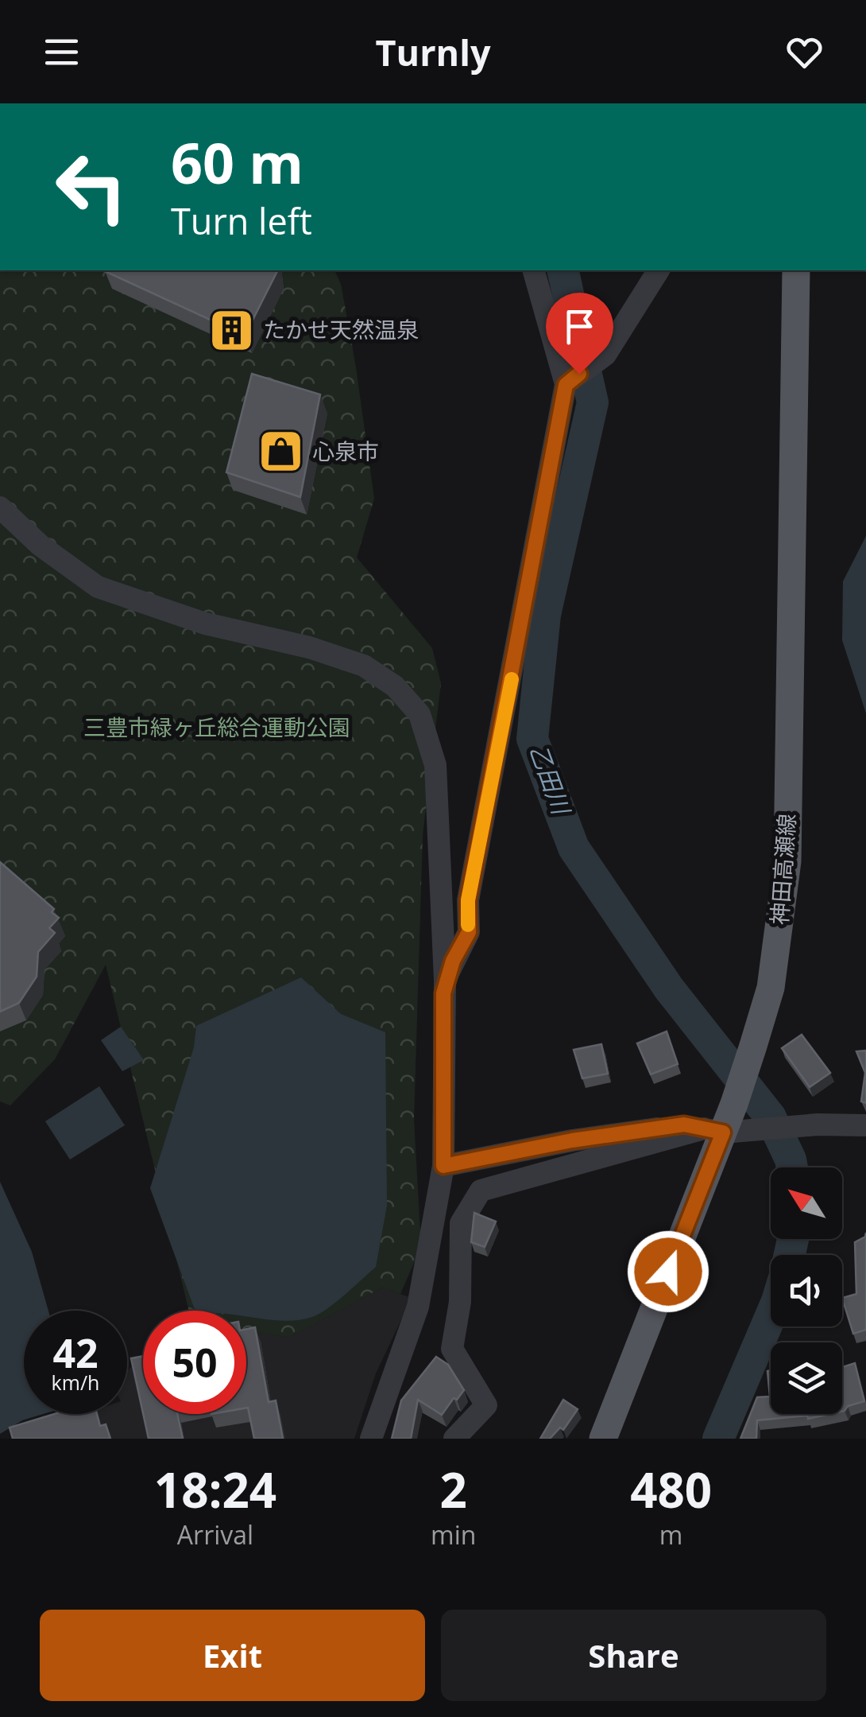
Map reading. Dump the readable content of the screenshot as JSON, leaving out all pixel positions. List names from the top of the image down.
{
  "streets": {
    "main road": ["神田高瀬線"]
  },
  "water": ["乙田川"],
  "parks": ["三豊市緑ヶ丘総合運動公園"],
  "places": {
    "building": ["たかせ天然温泉"],
    "shop": ["心泉市"]
  },
  "north": "top left",
  "page": {
    "header": "Turnly",
    "turn": ["60 m", "Turn left"],
    "speed": "42 km/h",
    "limit": "50",
    "eta": [
      "18:24",
      "Arrival",
      "2",
      "min",
      "480",
      "m"
    ],
    "buttons": ["Exit", "Share"]
  }
}
